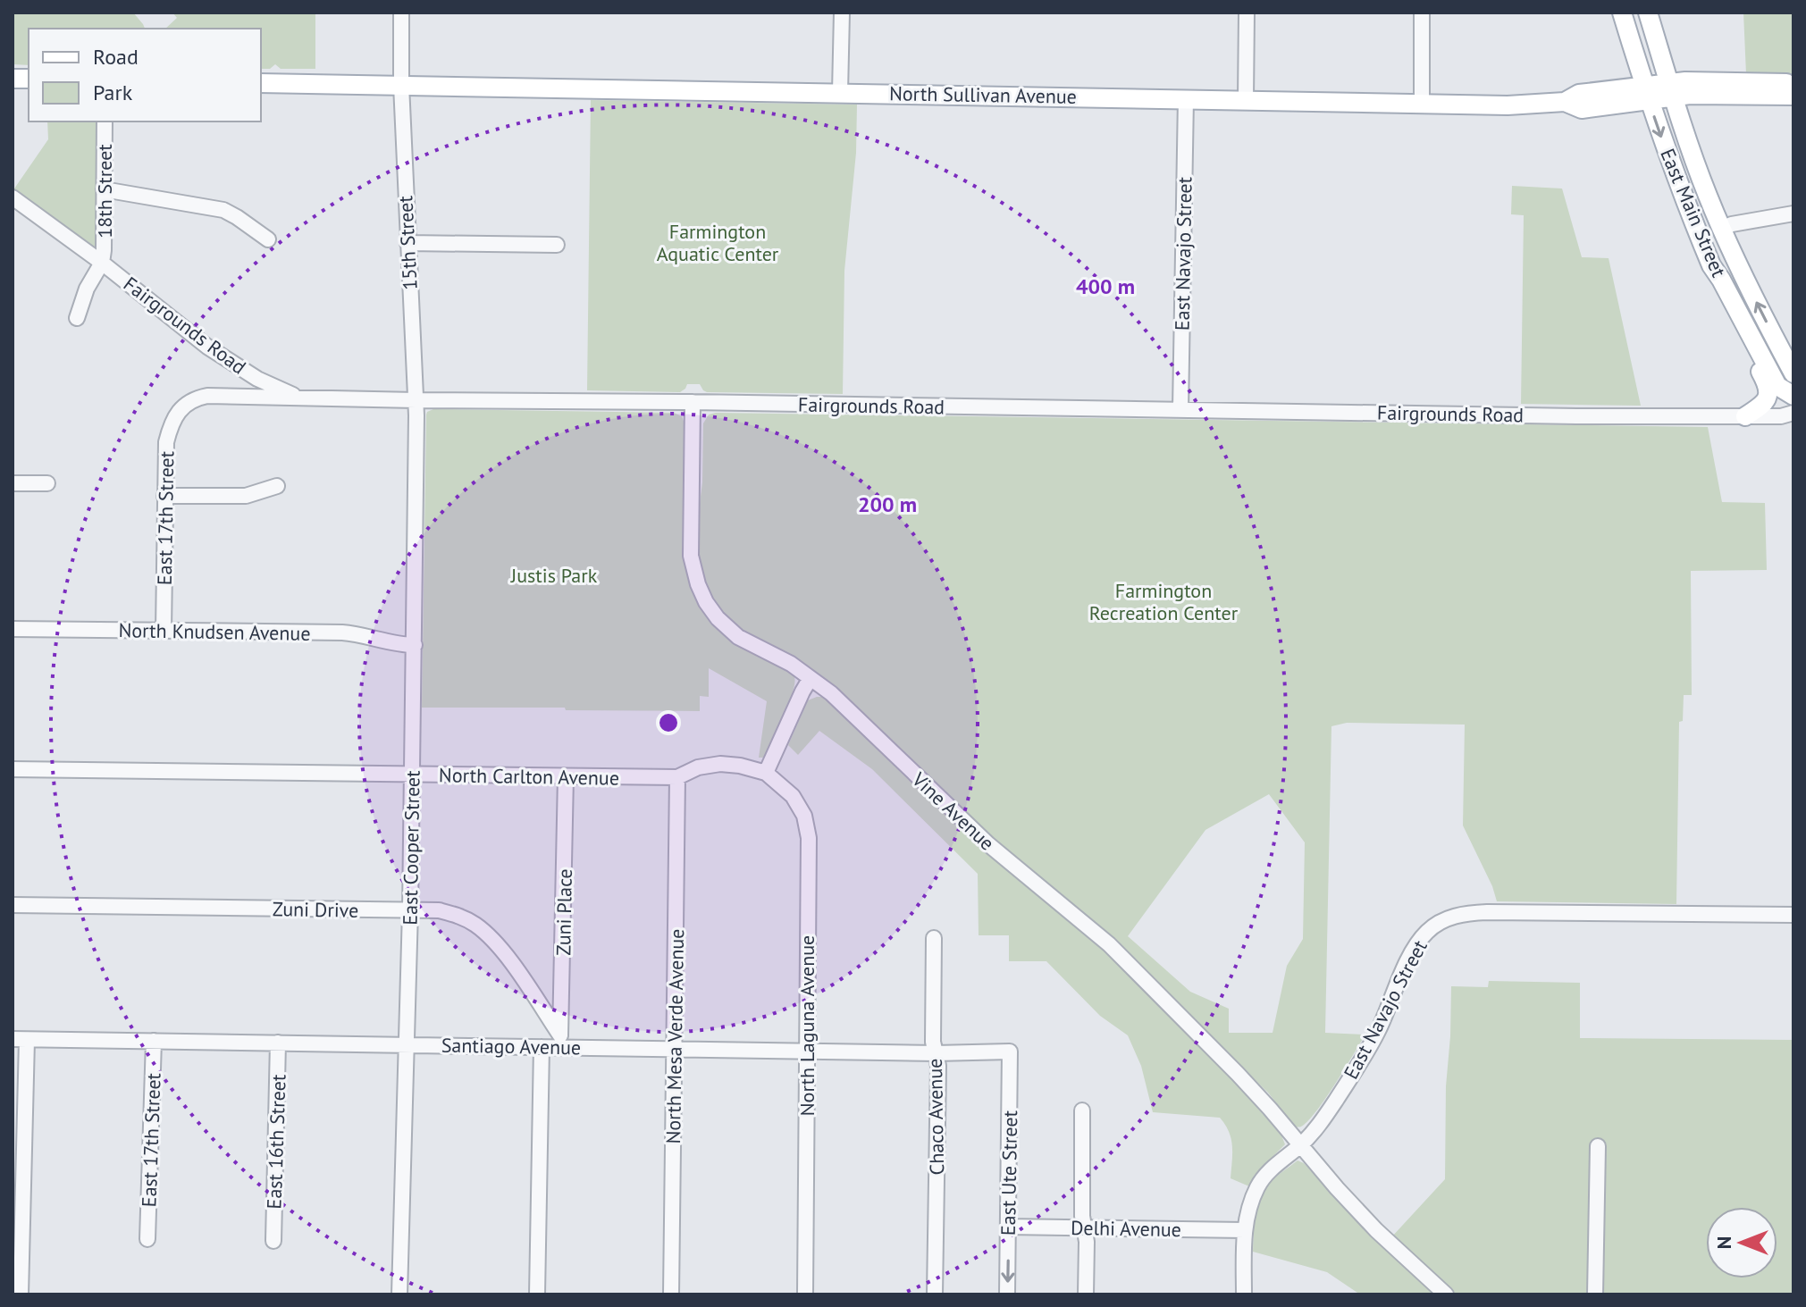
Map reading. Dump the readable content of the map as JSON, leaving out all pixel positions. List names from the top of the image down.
{
  "streets": {
    "main road": ["North Sullivan Avenue", "East Main Street"],
    "street": [
      "18th Street",
      "15th Street",
      "East Navajo Street",
      "Fairgrounds Road",
      "East 17th Street",
      "North Knudsen Avenue",
      "North Carlton Avenue",
      "Vine Avenue",
      "East Cooper Street",
      "Zuni Drive",
      "Zuni Place",
      "North Laguna Avenue",
      "North Mesa Verde Avenue",
      "Santiago Avenue",
      "Chaco Avenue",
      "East 16th Street",
      "East Ute Street",
      "Delhi Avenue"
    ]
  },
  "crossings": [
    ["North Sullivan Avenue", "East Main Street"],
    ["North Sullivan Avenue", "15th Street"],
    ["North Sullivan Avenue", "East Navajo Street"],
    ["18th Street", "Fairgrounds Road"],
    ["15th Street", "Fairgrounds Road"],
    ["15th Street", "East Cooper Street"],
    ["East Navajo Street", "Fairgrounds Road"],
    ["East Navajo Street", "Vine Avenue"],
    ["East Navajo Street", "Delhi Avenue"],
    ["Fairgrounds Road", "East 17th Street"],
    ["Fairgrounds Road", "Vine Avenue"],
    ["Fairgrounds Road", "East Cooper Street"],
    ["East 17th Street", "North Knudsen Avenue"],
    ["East 17th Street", "Santiago Avenue"],
    ["North Knudsen Avenue", "East Cooper Street"],
    ["North Carlton Avenue", "East Cooper Street"],
    ["North Carlton Avenue", "Zuni Place"],
    ["North Carlton Avenue", "North Laguna Avenue"],
    ["North Carlton Avenue", "North Mesa Verde Avenue"],
    ["East Cooper Street", "Zuni Drive"],
    ["East Cooper Street", "Santiago Avenue"],
    ["Zuni Drive", "Zuni Place"],
    ["Zuni Drive", "Santiago Avenue"],
    ["Zuni Place", "Santiago Avenue"],
    ["North Laguna Avenue", "Santiago Avenue"],
    ["North Mesa Verde Avenue", "Santiago Avenue"],
    ["Santiago Avenue", "Chaco Avenue"],
    ["Santiago Avenue", "East 16th Street"],
    ["Santiago Avenue", "East Ute Street"],
    ["East Ute Street", "Delhi Avenue"]
  ],
  "parks": ["Farmington Aquatic Center", "Justis Park", "Farmington Recreation Center"],
  "legend": ["Road", "Park"],
  "north": "left",
  "rings": ["400 m", "200 m"]
}
